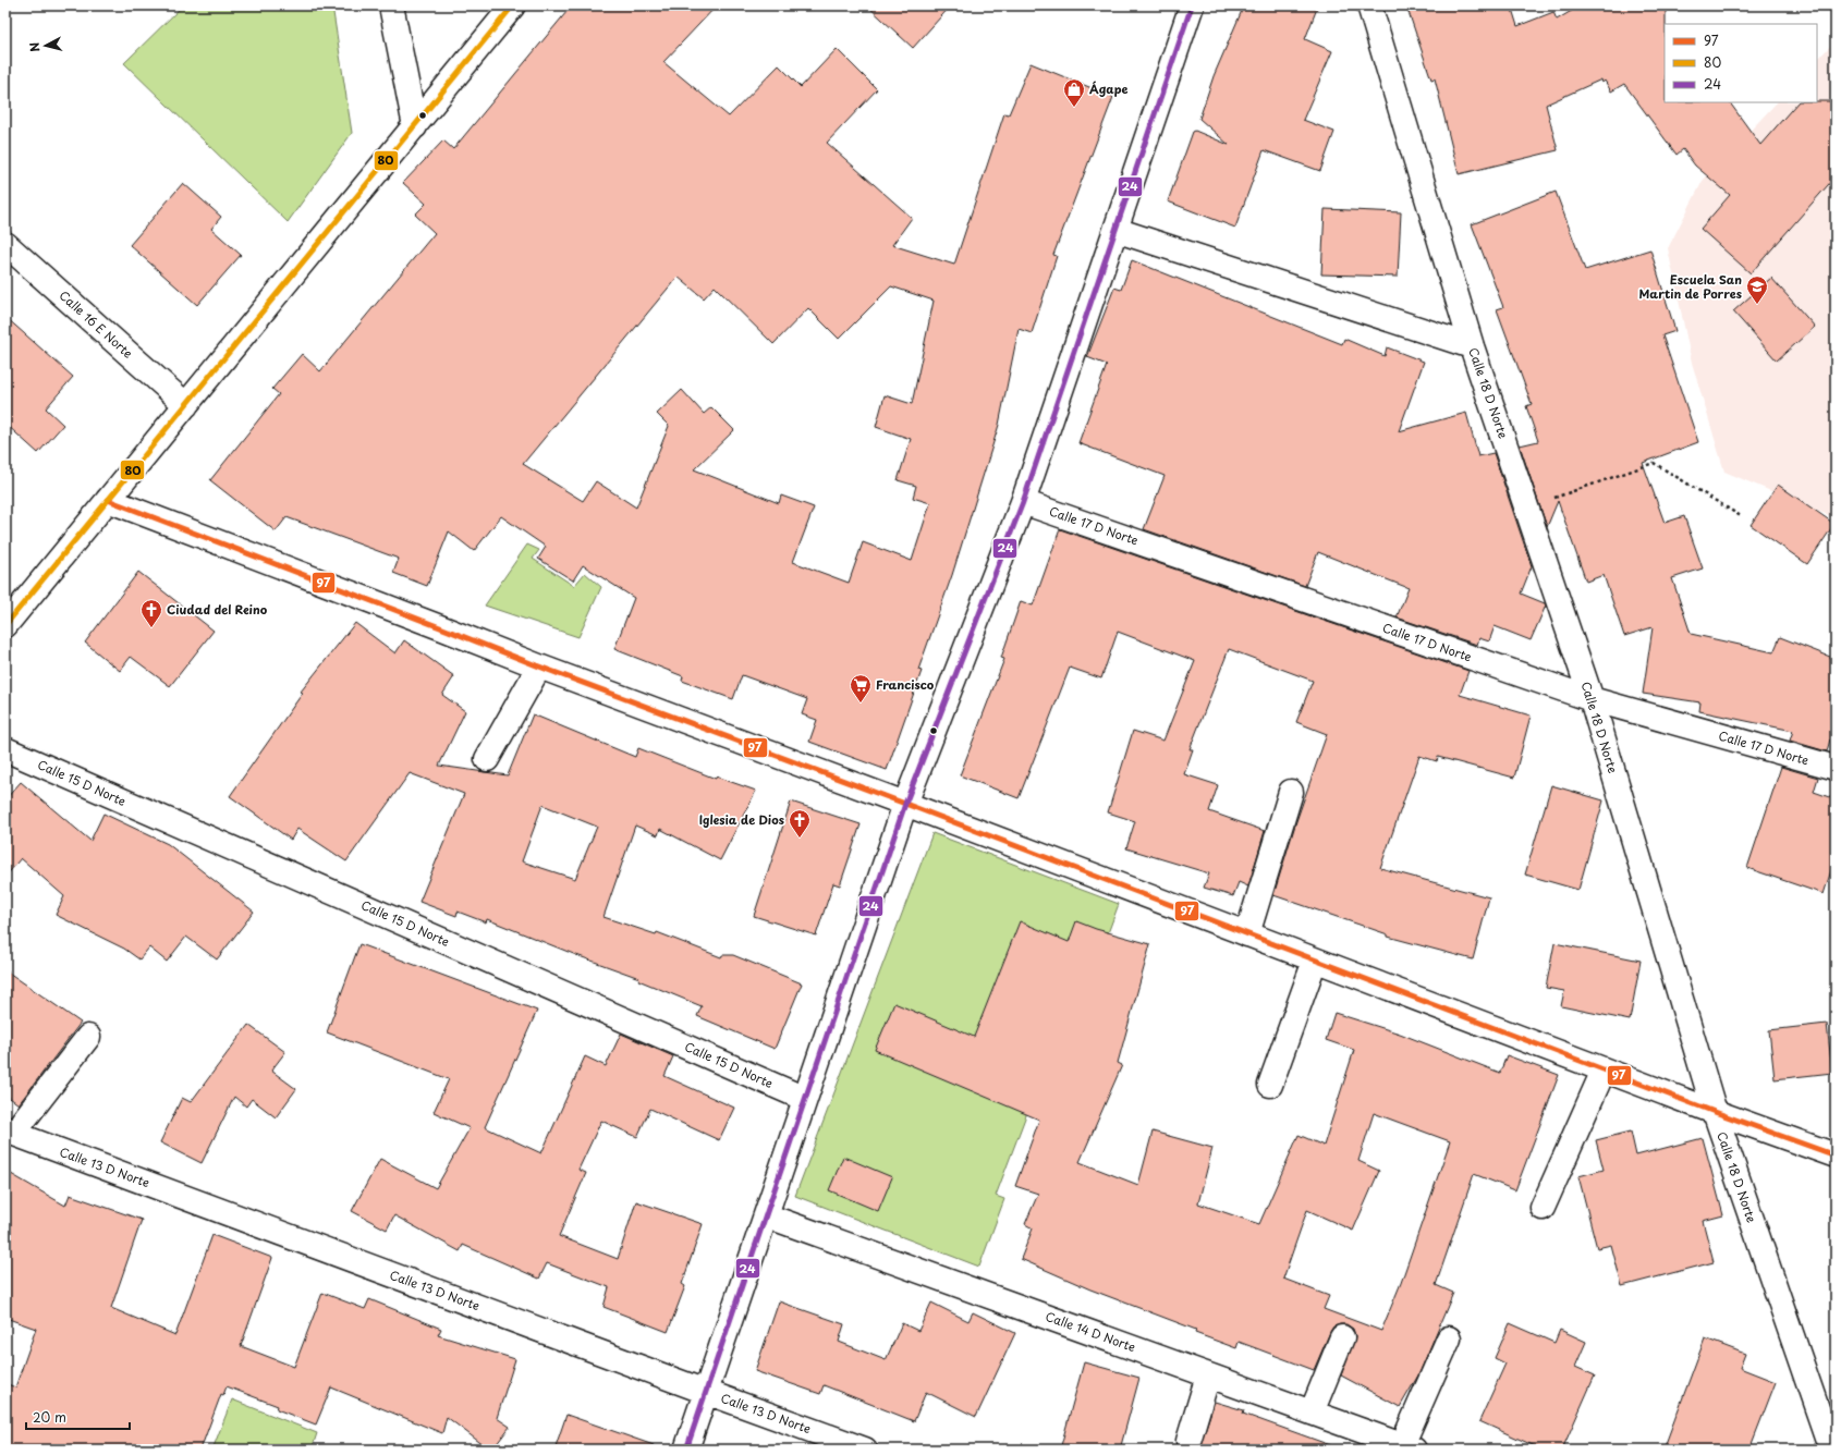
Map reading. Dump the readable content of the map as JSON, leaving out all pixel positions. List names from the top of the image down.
{
  "streets": {
    "street": [
      "Calle 16 E Norte",
      "Calle 18 D Norte",
      "Calle 17 D Norte",
      "Calle 15 D Norte",
      "Calle 13 D Norte",
      "Calle 14 D Norte"
    ]
  },
  "crossings": [
    ["Calle 18 D Norte", "Calle 17 D Norte"]
  ],
  "places": {
    "shop": ["Ágape"],
    "school or university": ["Escuela San Martin de Porres"],
    "church": ["Ciudad del Reino", "Iglesia de Dios"],
    "supermarket": ["Francisco"]
  },
  "lines": ["transit line 80", "transit line 24", "transit line 97"],
  "legend": ["97", "80", "24"],
  "scale_bar": "20 m",
  "north": "left"
}
